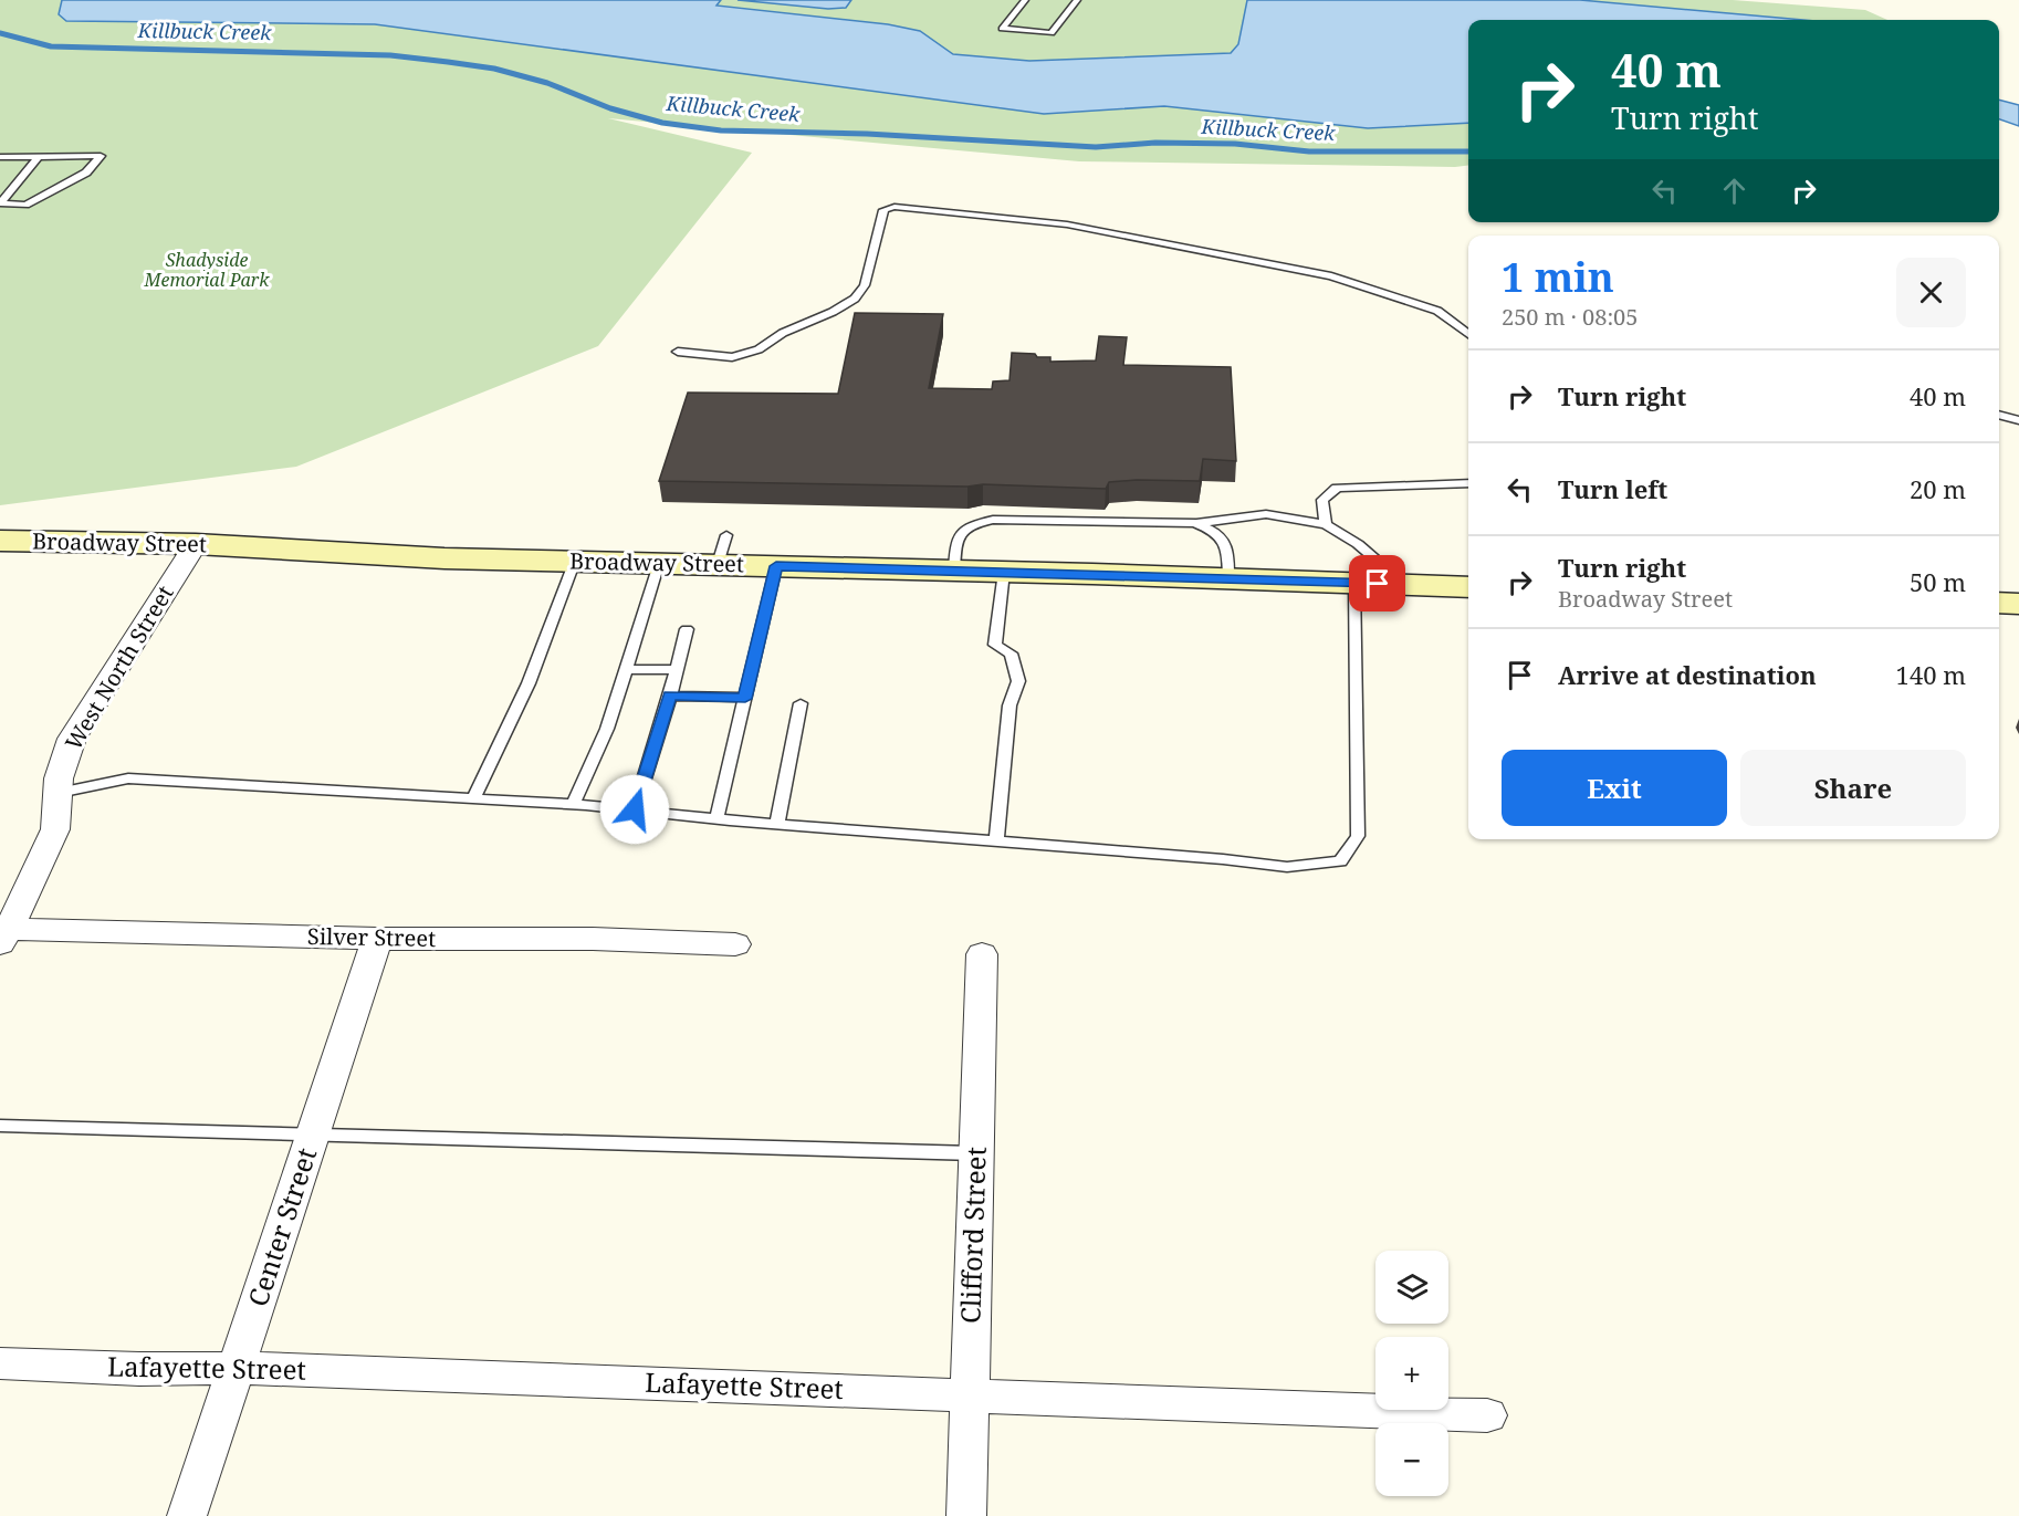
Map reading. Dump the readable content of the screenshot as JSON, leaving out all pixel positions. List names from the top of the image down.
{
  "streets": {
    "main road": ["Broadway Street"],
    "street": [
      "West North Street",
      "Silver Street",
      "Center Street",
      "Clifford Street",
      "Lafayette Street"
    ]
  },
  "crossings": [
    ["Broadway Street", "West North Street"],
    ["West North Street", "Silver Street"],
    ["Silver Street", "Center Street"],
    ["Center Street", "Lafayette Street"],
    ["Clifford Street", "Lafayette Street"]
  ],
  "water": ["Killbuck Creek"],
  "parks": ["Shadyside Memorial Park"],
  "page": {
    "turn": ["40 m", "Turn right"],
    "heading": ["1 min", "250 m · 08:05"],
    "list": [
      {
        "name": "Turn right",
        "value": "40 m"
      },
      {
        "name": "Turn left",
        "value": "20 m"
      },
      {
        "name": "Turn right",
        "note": "Broadway Street",
        "value": "50 m"
      },
      {
        "name": "Arrive at destination",
        "value": "140 m"
      }
    ],
    "buttons": ["Exit", "Share"],
    "map_buttons": ["+", "−"]
  }
}
